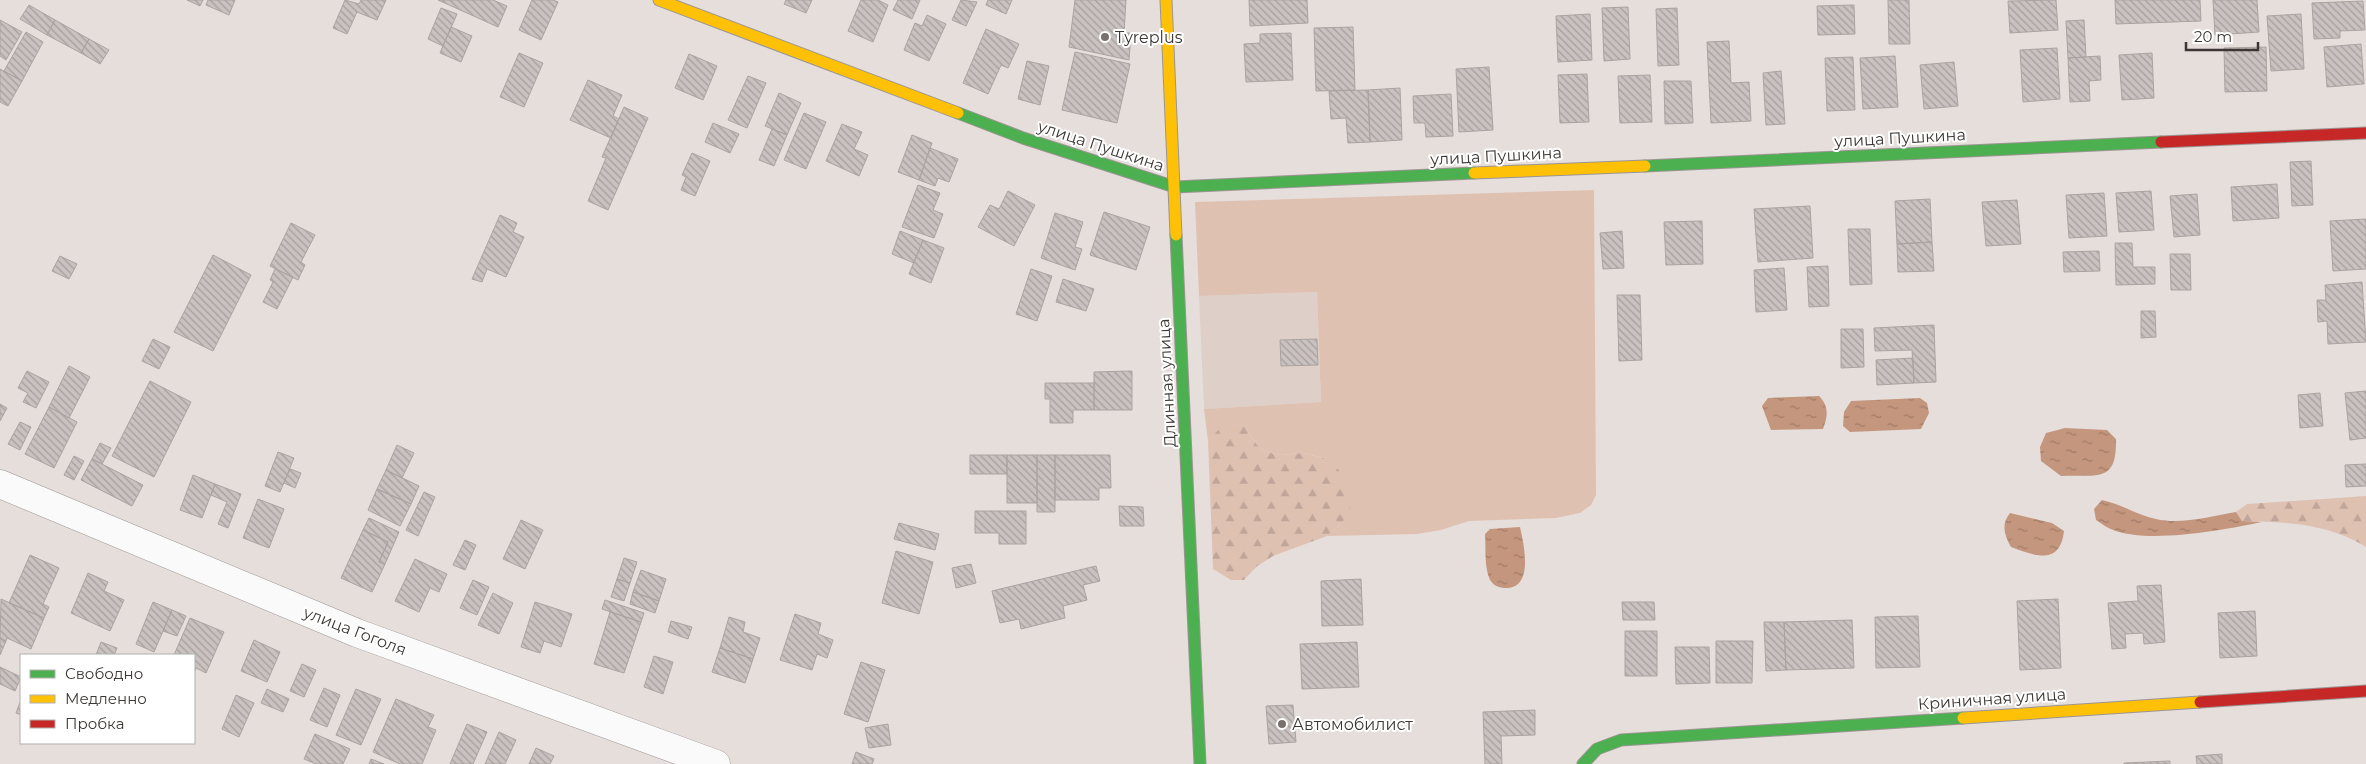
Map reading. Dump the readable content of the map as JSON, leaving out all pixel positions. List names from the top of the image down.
{
  "streets": {
    "street": [
      "улица Пушкина",
      "Длинная улица",
      "улица Гоголя",
      "Криничная улица"
    ]
  },
  "crossings": [
    ["улица Пушкина", "Длинная улица"]
  ],
  "places": ["Tyreplus", "Автомобилист"],
  "legend": ["Свободно", "Медленно", "Пробка"],
  "scale_bar": "20 m"
}
